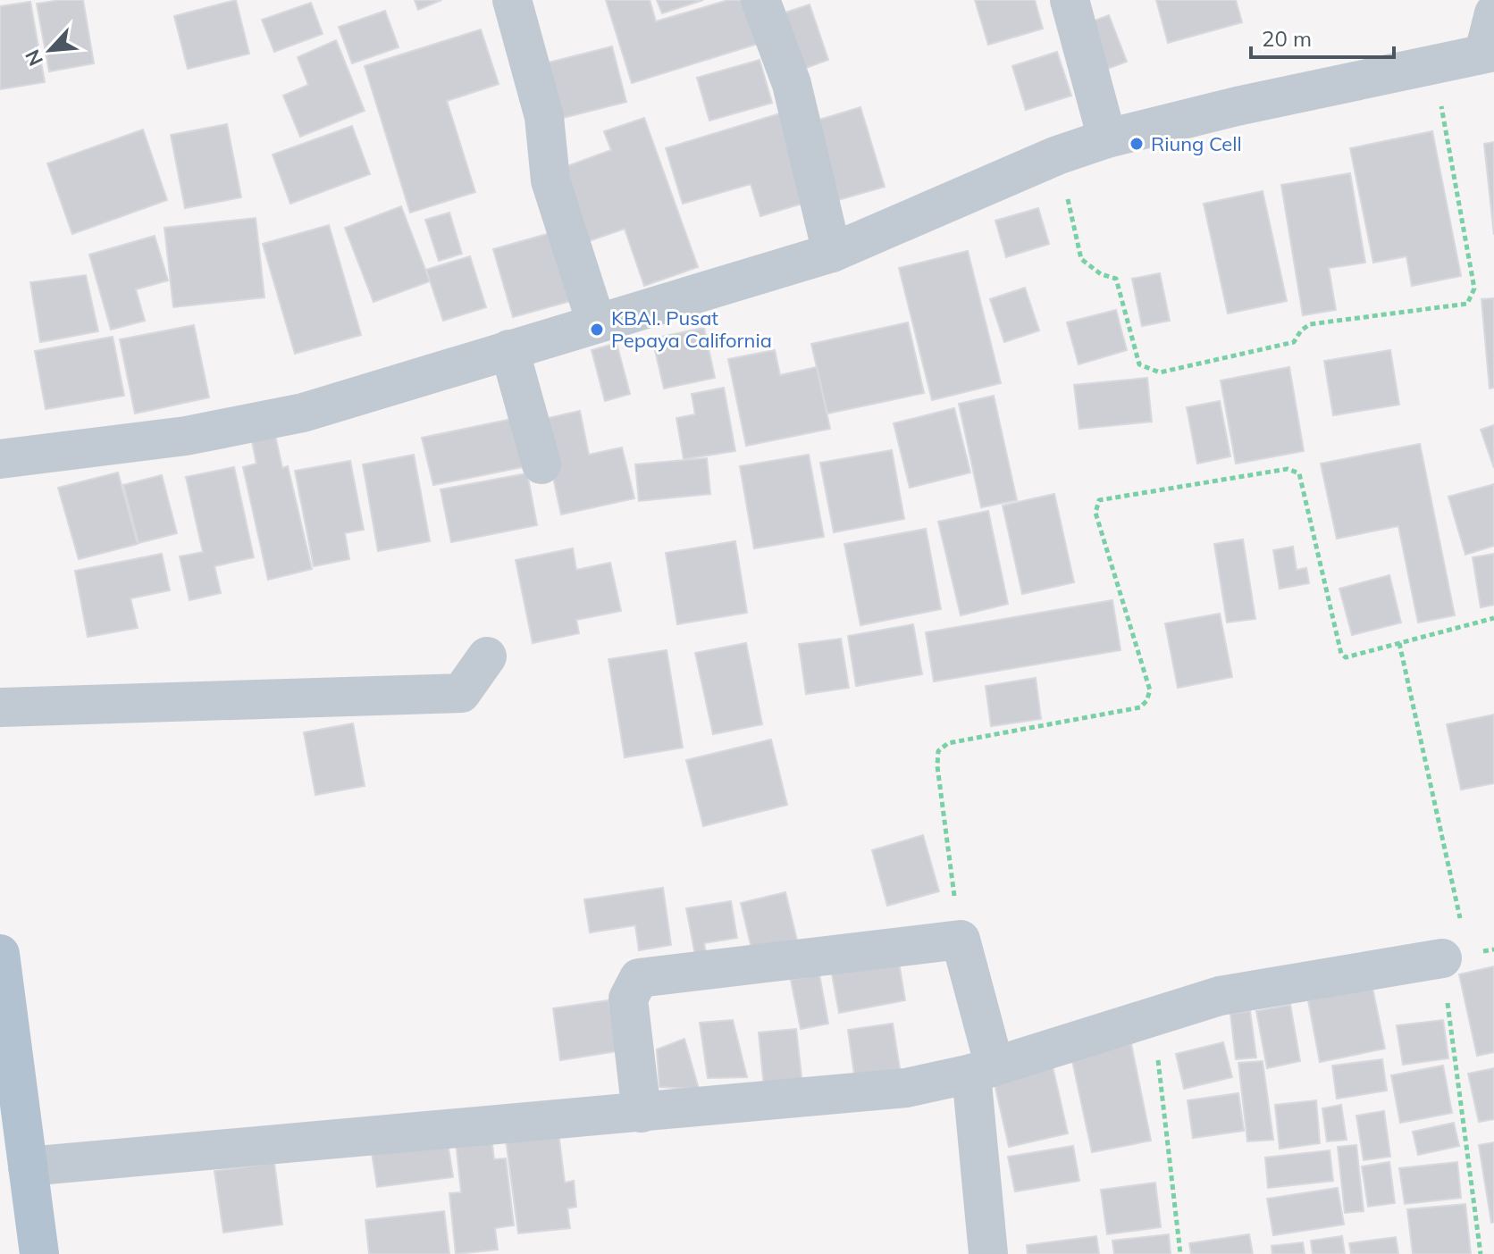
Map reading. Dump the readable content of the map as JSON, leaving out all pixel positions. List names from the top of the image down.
{
  "places": ["Riung Cell", "KBAI. Pusat Pepaya California"],
  "scale_bar": "20 m",
  "north": "bottom left"
}
